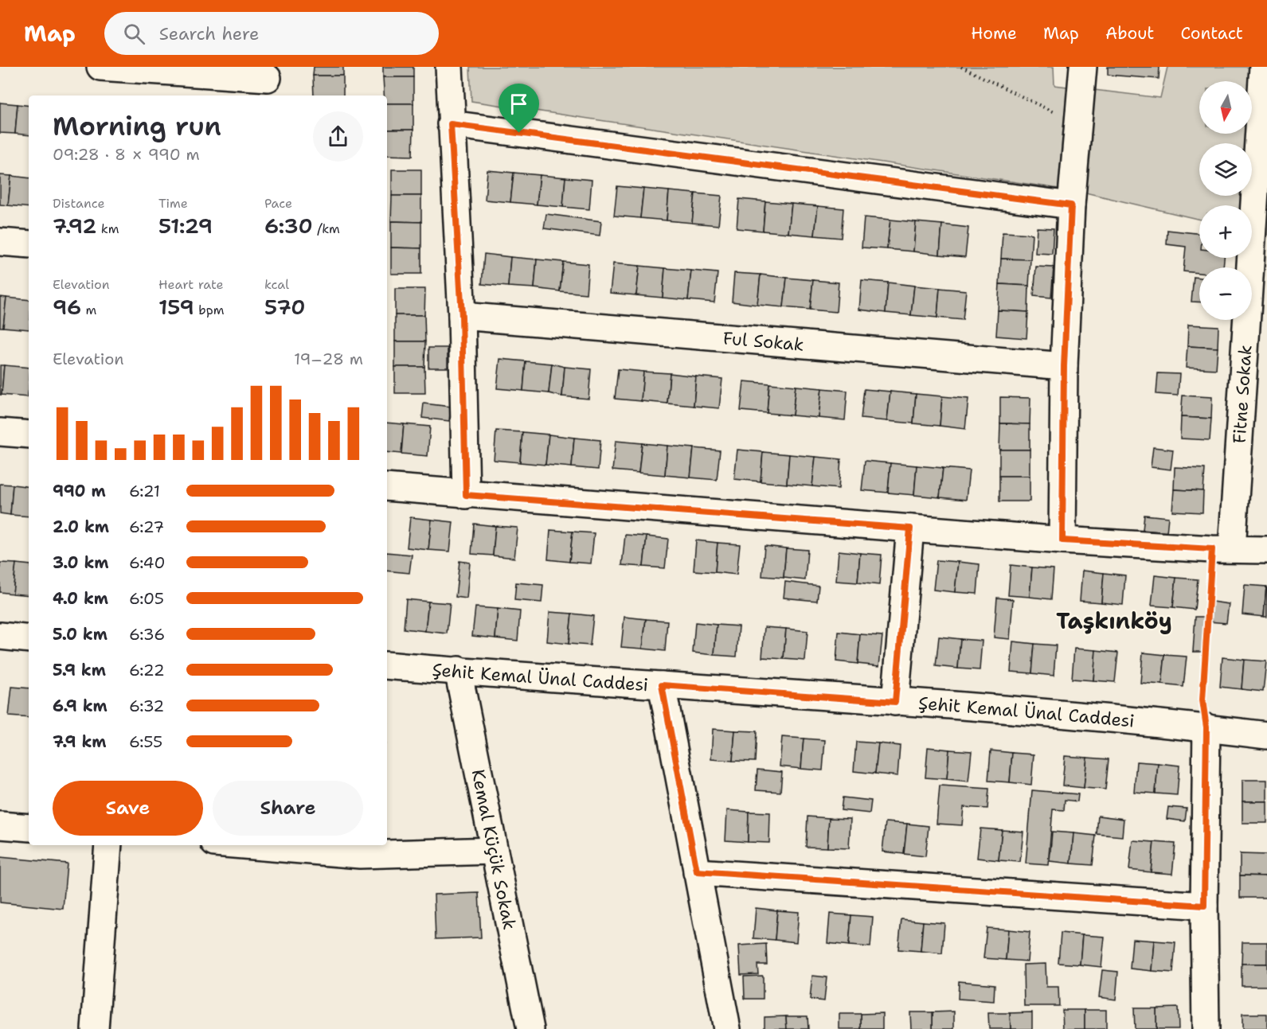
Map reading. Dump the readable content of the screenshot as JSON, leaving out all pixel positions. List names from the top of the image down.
{
  "streets": {
    "street": [
      "Ful Sokak",
      "Fitne Sokak",
      "Şehit Kemal Ünal Caddesi",
      "Kemal Küçük Sokak"
    ]
  },
  "crossings": [
    ["Şehit Kemal Ünal Caddesi", "Kemal Küçük Sokak"]
  ],
  "districts": ["Taşkınköy"],
  "north": "bottom",
  "page": {
    "header": "Map",
    "search": "Search here",
    "nav": [
      "Home",
      "Map",
      "About",
      "Contact"
    ],
    "map_buttons": ["+", "−"],
    "heading": ["Morning run", "09:28 · 8 × 990 m"],
    "stats": [
      ["Distance", "7.92 km"],
      ["Time", "51:29"],
      ["Pace", "6:30 /km"],
      ["Elevation", "96 m"],
      ["Heart rate", "159 bpm"],
      ["kcal", "570"]
    ],
    "chart": ["Elevation", "19–28 m"],
    "list": [
      {
        "name": "990 m",
        "note": "6:21"
      },
      {
        "name": "2.0 km",
        "note": "6:27"
      },
      {
        "name": "3.0 km",
        "note": "6:40"
      },
      {
        "name": "4.0 km",
        "note": "6:05"
      },
      {
        "name": "5.0 km",
        "note": "6:36"
      },
      {
        "name": "5.9 km",
        "note": "6:22"
      },
      {
        "name": "6.9 km",
        "note": "6:32"
      },
      {
        "name": "7.9 km",
        "note": "6:55"
      }
    ],
    "buttons": ["Save", "Share"]
  }
}
